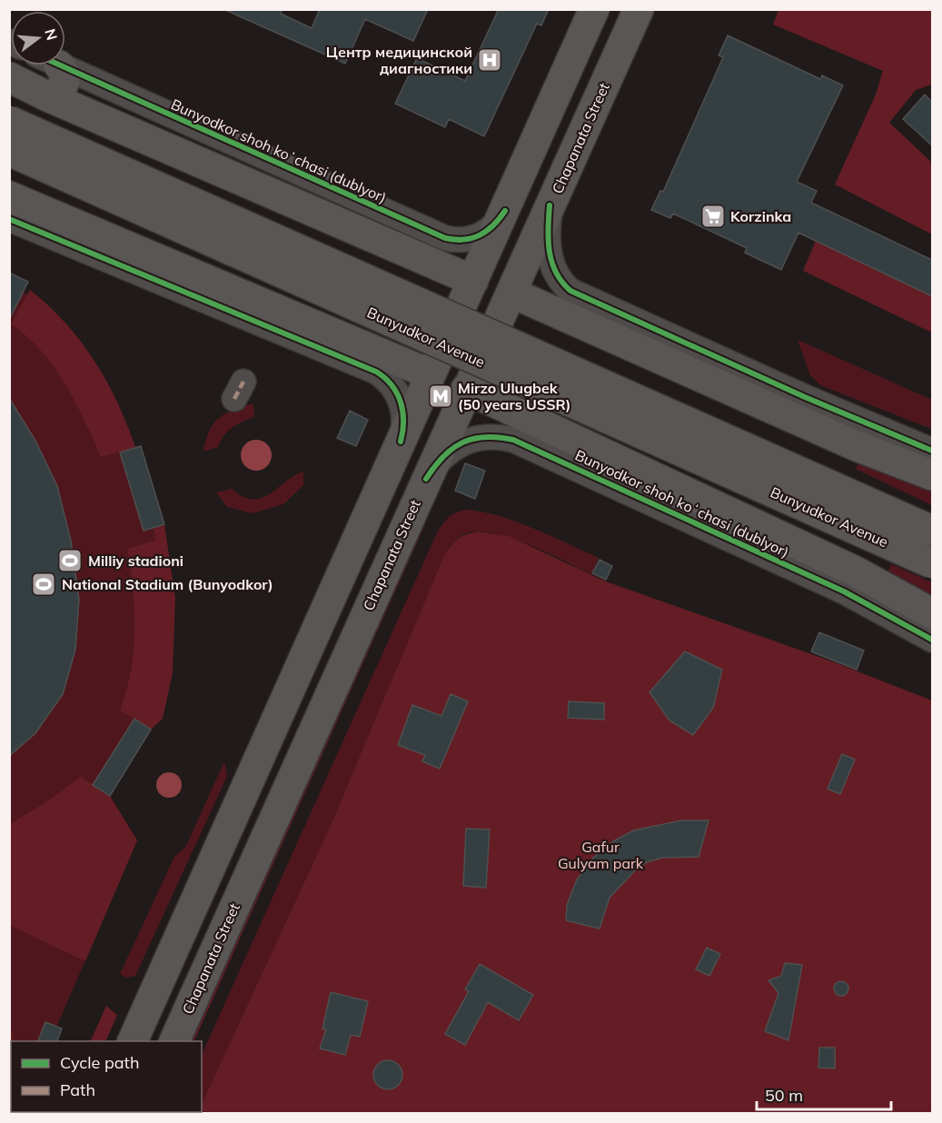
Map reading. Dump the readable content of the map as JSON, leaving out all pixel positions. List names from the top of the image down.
{
  "streets": {
    "main road": ["Chapanata Street", "Bunyudkor Avenue"],
    "street": ["Bunyodkor shoh koʻchasi (dublyor)"]
  },
  "crossings": [
    ["Chapanata Street", "Bunyodkor shoh koʻchasi (dublyor)"]
  ],
  "parks": ["Gafur Gulyam park"],
  "places": {
    "hospital": ["Центр медицинской диагностики"],
    "supermarket": ["Korzinka"],
    "metro station": ["Mirzo Ulugbek (50 years USSR)"],
    "sports": ["Milliy stadioni", "National Stadium (Bunyodkor)"]
  },
  "legend": ["Cycle path", "Path"],
  "scale_bar": "50 m",
  "north": "right"
}
